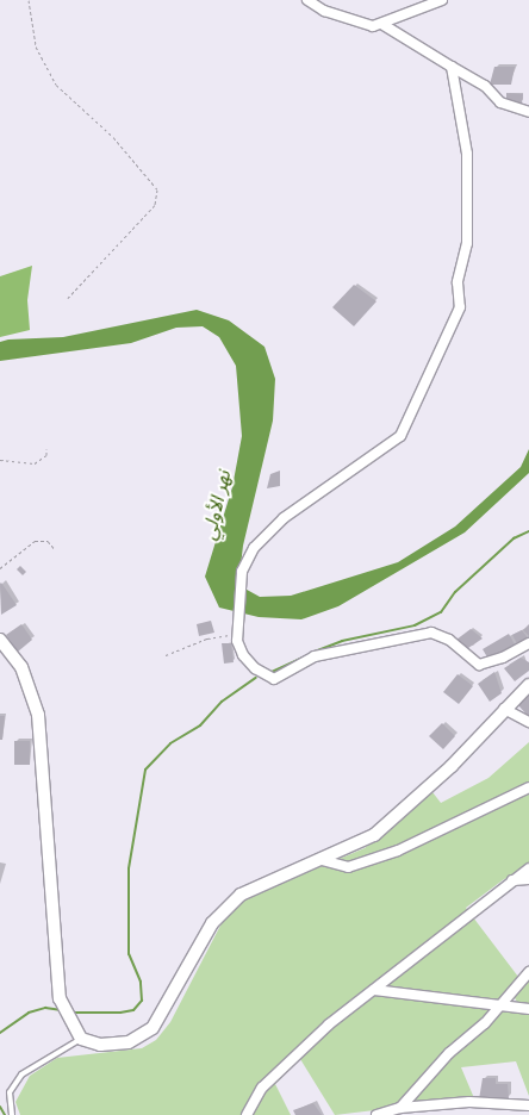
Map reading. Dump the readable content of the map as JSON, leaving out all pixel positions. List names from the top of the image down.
{
  "water": ["نهر الأولي"]
}
